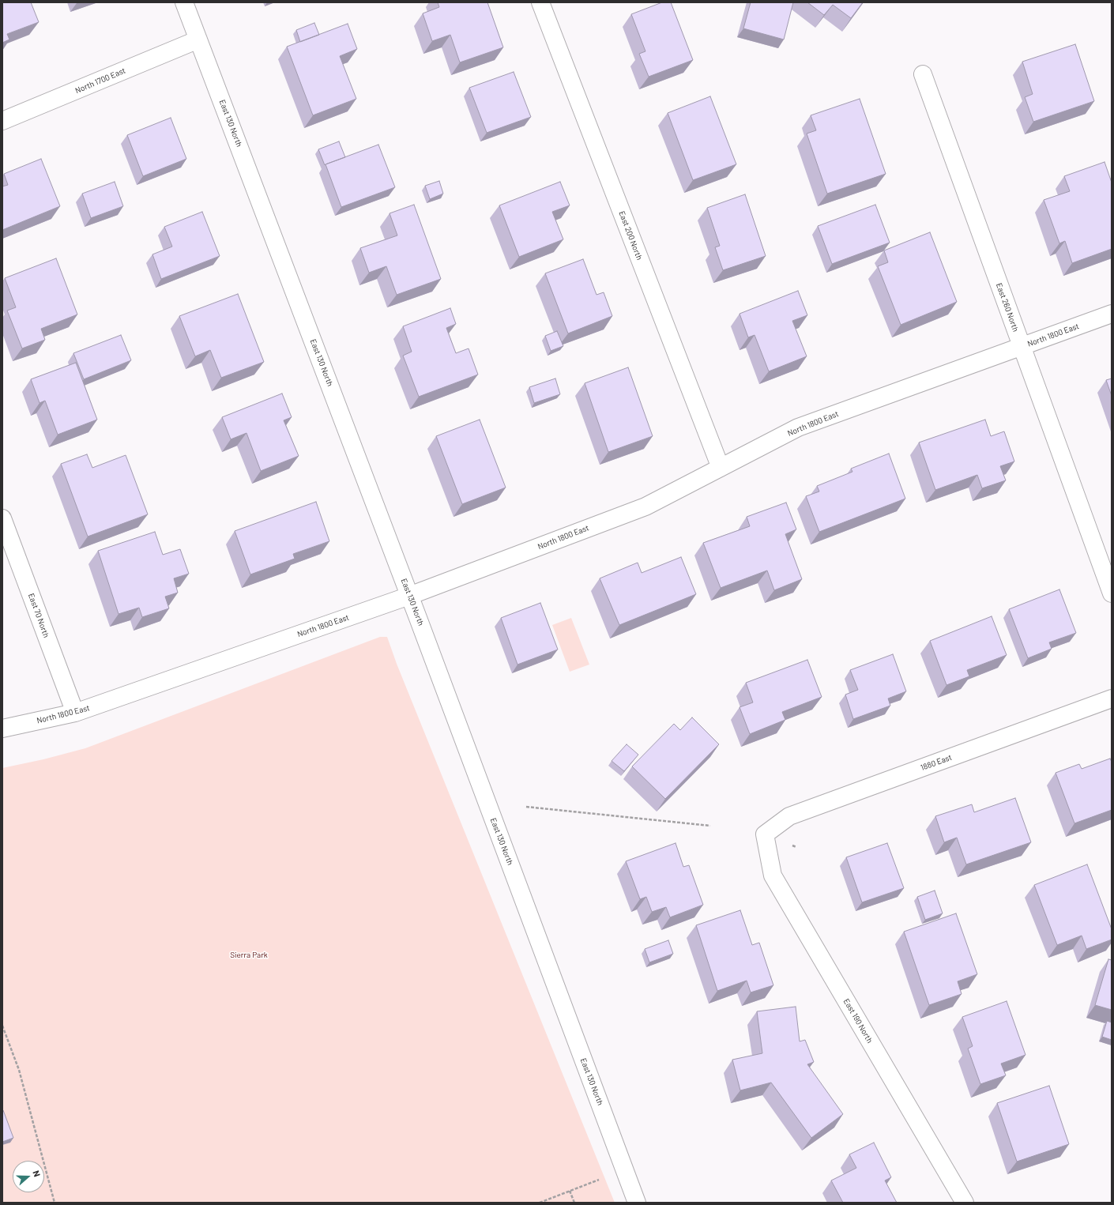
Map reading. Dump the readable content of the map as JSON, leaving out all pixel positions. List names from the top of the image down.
{
  "streets": {
    "street": [
      "North 1700 East",
      "East 130 North",
      "East 200 North",
      "East 260 North",
      "North 1800 East",
      "East 70 North",
      "1880 East",
      "East 190 North"
    ]
  },
  "crossings": [
    ["North 1700 East", "East 130 North"],
    ["East 130 North", "North 1800 East"],
    ["East 200 North", "North 1800 East"],
    ["East 260 North", "North 1800 East"],
    ["North 1800 East", "East 70 North"],
    ["1880 East", "East 190 North"]
  ],
  "parks": ["Sierra Park"],
  "north": "right"
}
